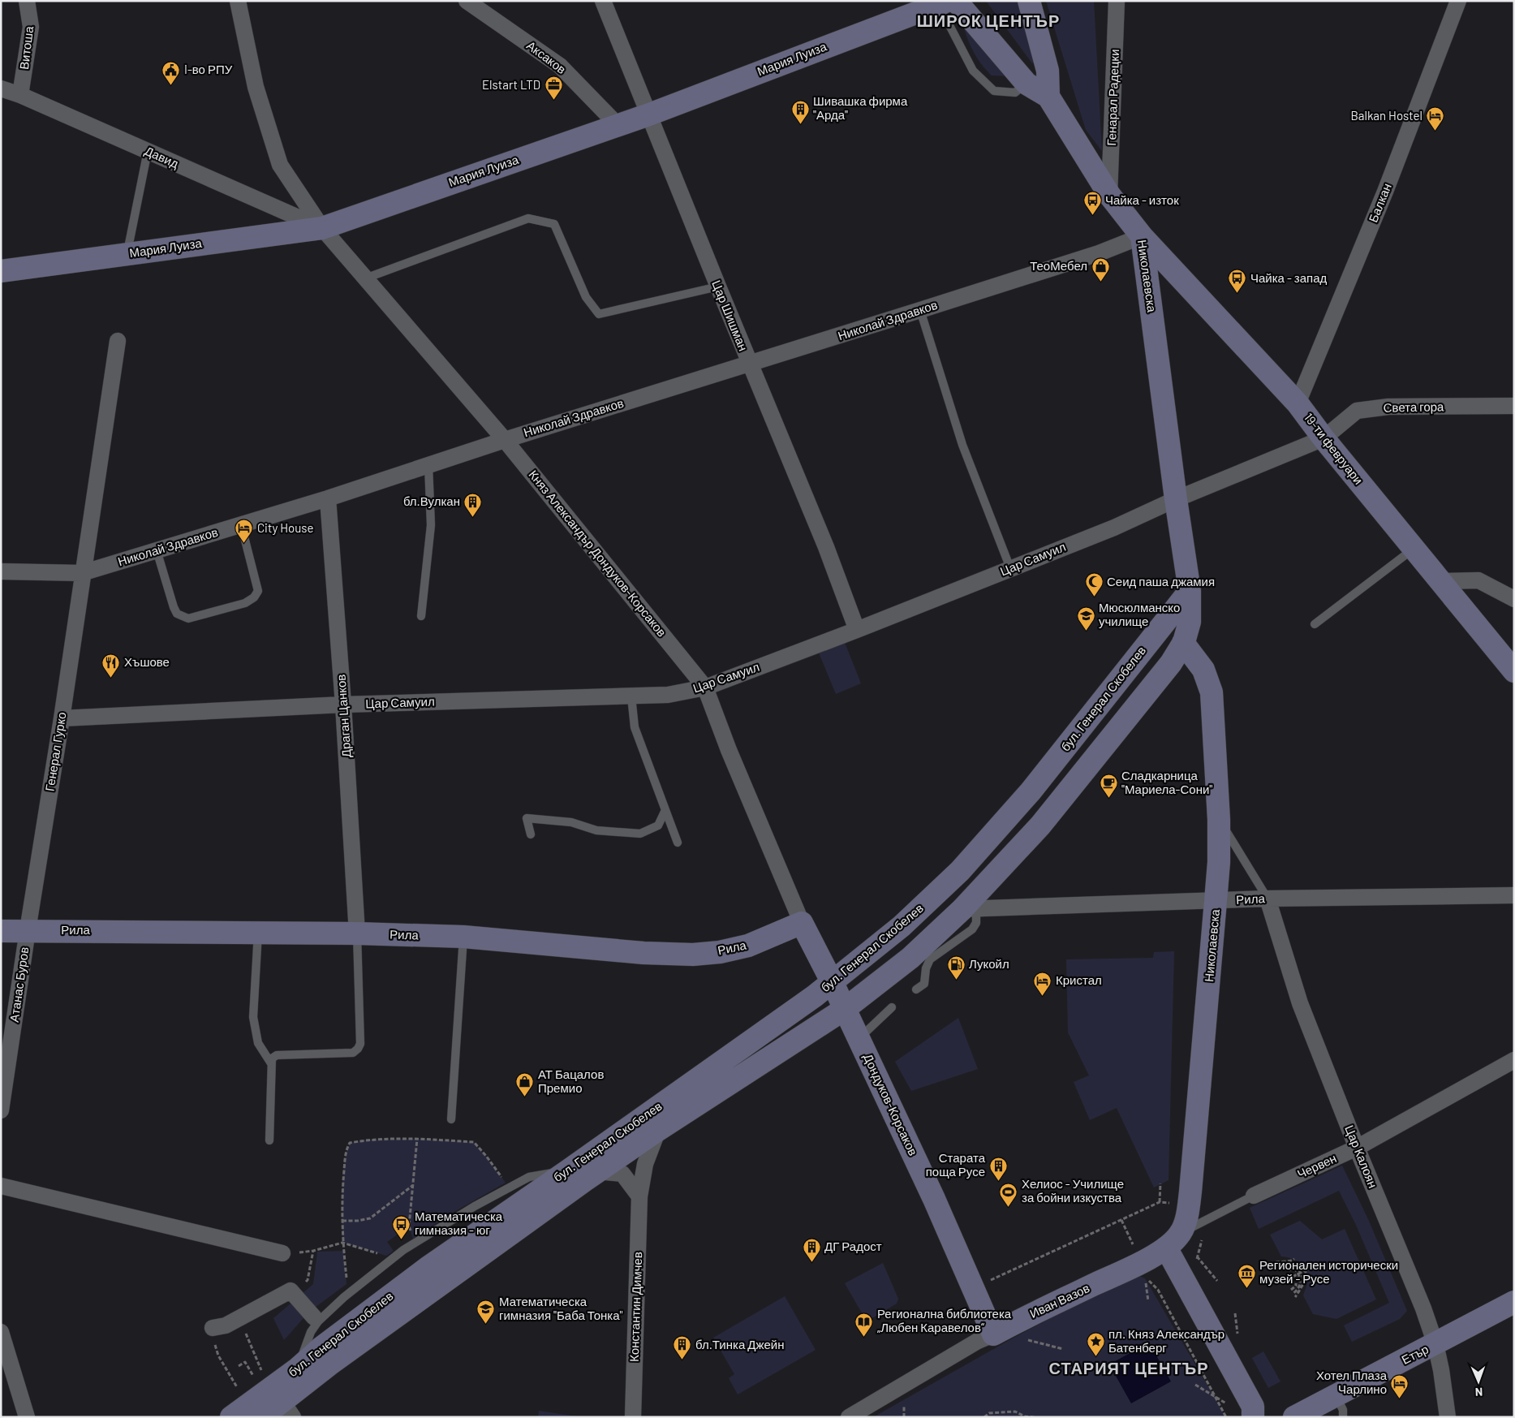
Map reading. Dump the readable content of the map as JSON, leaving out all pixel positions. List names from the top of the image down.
{
  "streets": {
    "main road": [
      "Мария Луиза",
      "Николаевска",
      "19-ти февруари",
      "бул. Генерал Скобелев",
      "Рила",
      "Дондуков-Корсаков",
      "Иван Вазов",
      "Етър"
    ],
    "street": [
      "Витоша",
      "Аксаков",
      "Генарал Радецки",
      "Давид",
      "Балкан",
      "Цар Шишман",
      "Николай Здравков",
      "Света гора",
      "Княз Александър Дондуков-Корсаков",
      "Цар Самуил",
      "Драган Цанков",
      "Генерал Гурко",
      "Атанас Буров",
      "Цар Калоян",
      "Червен",
      "Константин Димчев"
    ]
  },
  "crossings": [
    ["Витоша", "Давид"],
    ["Аксаков", "Мария Луиза"],
    ["Мария Луиза", "Давид"],
    ["Мария Луиза", "Николаевска"],
    ["Мария Луиза", "Цар Шишман"],
    ["Мария Луиза", "Княз Александър Дондуков-Корсаков"],
    ["Генарал Радецки", "Николаевска"],
    ["Давид", "Княз Александър Дондуков-Корсаков"],
    ["Балкан", "19-ти февруари"],
    ["Николаевска", "Николай Здравков"],
    ["Николаевска", "19-ти февруари"],
    ["Николаевска", "Цар Самуил"],
    ["Николаевска", "бул. Генерал Скобелев"],
    ["Николаевска", "Рила"],
    ["Николаевска", "Червен"],
    ["Николаевска", "Иван Вазов"],
    ["Цар Шишман", "Николай Здравков"],
    ["Цар Шишман", "Цар Самуил"],
    ["Николай Здравков", "19-ти февруари"],
    ["Николай Здравков", "Княз Александър Дондуков-Корсаков"],
    ["Николай Здравков", "Драган Цанков"],
    ["Николай Здравков", "Генерал Гурко"],
    ["Света гора", "19-ти февруари"],
    ["Света гора", "Цар Самуил"],
    ["19-ти февруари", "Цар Самуил"],
    ["Княз Александър Дондуков-Корсаков", "Цар Самуил"],
    ["Княз Александър Дондуков-Корсаков", "Рила"],
    ["Княз Александър Дондуков-Корсаков", "Дондуков-Корсаков"],
    ["Цар Самуил", "Драган Цанков"],
    ["Цар Самуил", "Генерал Гурко"],
    ["бул. Генерал Скобелев", "Рила"],
    ["бул. Генерал Скобелев", "Дондуков-Корсаков"],
    ["бул. Генерал Скобелев", "Константин Димчев"],
    ["Драган Цанков", "Рила"],
    ["Генерал Гурко", "Рила"],
    ["Генерал Гурко", "Атанас Буров"],
    ["Рила", "Атанас Буров"],
    ["Рила", "Дондуков-Корсаков"],
    ["Рила", "Цар Калоян"],
    ["Дондуков-Корсаков", "Иван Вазов"],
    ["Цар Калоян", "Червен"],
    ["Цар Калоян", "Етър"]
  ],
  "districts": ["ШИРОК ЦЕНТЪР", "СТАРИЯТ ЦЕНТЪР"],
  "places": {
    "public building": ["I-во РПУ"],
    "office": ["Elstart LTD"],
    "building": [
      "Шивашка фирма ''Арда''",
      "бл.Вулкан",
      "Старата поща Русе",
      "ДГ Радост",
      "бл.Тинка Джейн"
    ],
    "hotel": [
      "Balkan Hostel",
      "City House",
      "Кристал",
      "Хотел Плаза Чарлино"
    ],
    "bus stop": ["Чайка - изток", "Чайка - запад", "Математическа гимназия - юг"],
    "shop": ["ТеоМебел", "АТ Бацалов Премио"],
    "mosque": ["Сеид паша джамия"],
    "school or university": ["Мюсюлманско училище", "Математическа гимназия \"Баба Тонка\""],
    "restaurant": ["Хъшове"],
    "cafe": ["Сладкарница \"Мариела-Сони\""],
    "fuel station": ["Лукойл"],
    "sports": ["Хелиос - Училище за бойни изкуства"],
    "museum": ["Регионален исторически музей - Русе"],
    "library": ["Регионална библиотека „Любен Каравелов“"],
    "place": ["пл. Княз Александър Батенберг"]
  },
  "north": "bottom"
}
